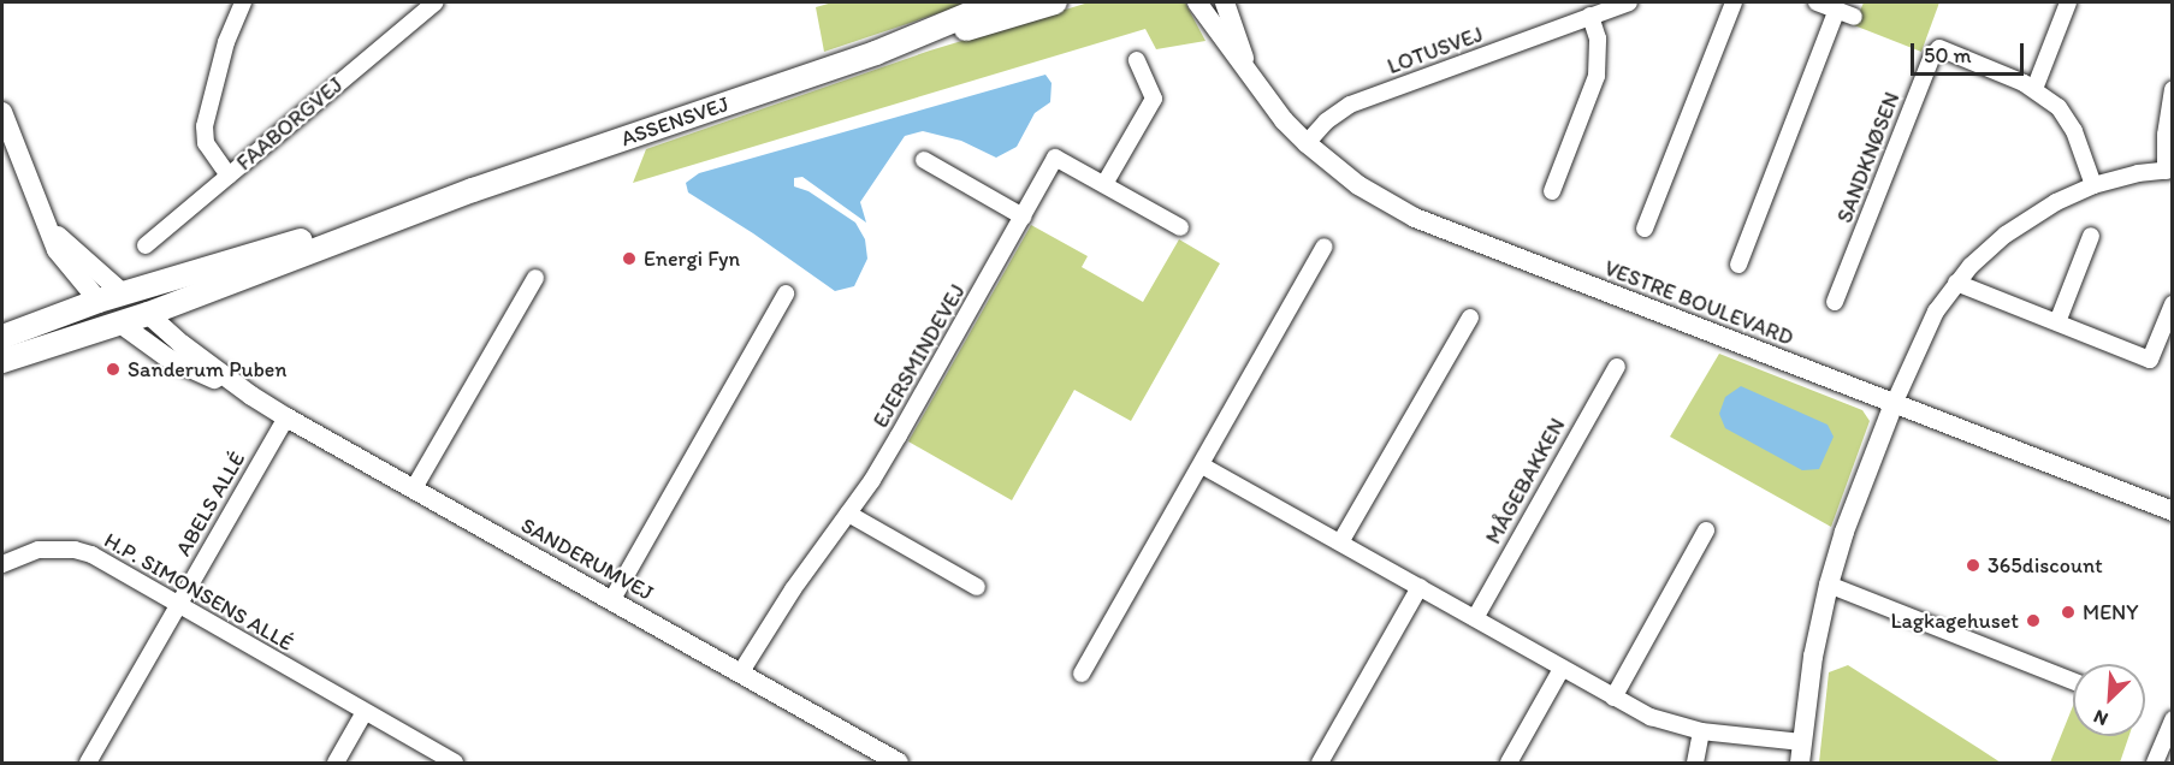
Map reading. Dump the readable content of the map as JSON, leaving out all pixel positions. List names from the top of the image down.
{
  "streets": {
    "main road": ["ASSENSVEJ"],
    "street": [
      "LOTUSVEJ",
      "FAABORGVEJ",
      "SANDKNØSEN",
      "VESTRE BOULEVARD",
      "EJERSMINDEVEJ",
      "MÅGEBAKKEN",
      "ABELS ALLÉ",
      "SANDERUMVEJ",
      "H.P. SIMONSENS ALLÉ"
    ]
  },
  "crossings": [
    ["LOTUSVEJ", "VESTRE BOULEVARD"],
    ["ASSENSVEJ", "SANDERUMVEJ"],
    ["EJERSMINDEVEJ", "SANDERUMVEJ"],
    ["ABELS ALLÉ", "SANDERUMVEJ"],
    ["ABELS ALLÉ", "H.P. SIMONSENS ALLÉ"]
  ],
  "places": [
    "Energi Fyn",
    "Sanderum Puben",
    "365discount",
    "MENY",
    "Lagkagehuset"
  ],
  "scale_bar": "50 m",
  "north": "bottom left"
}
